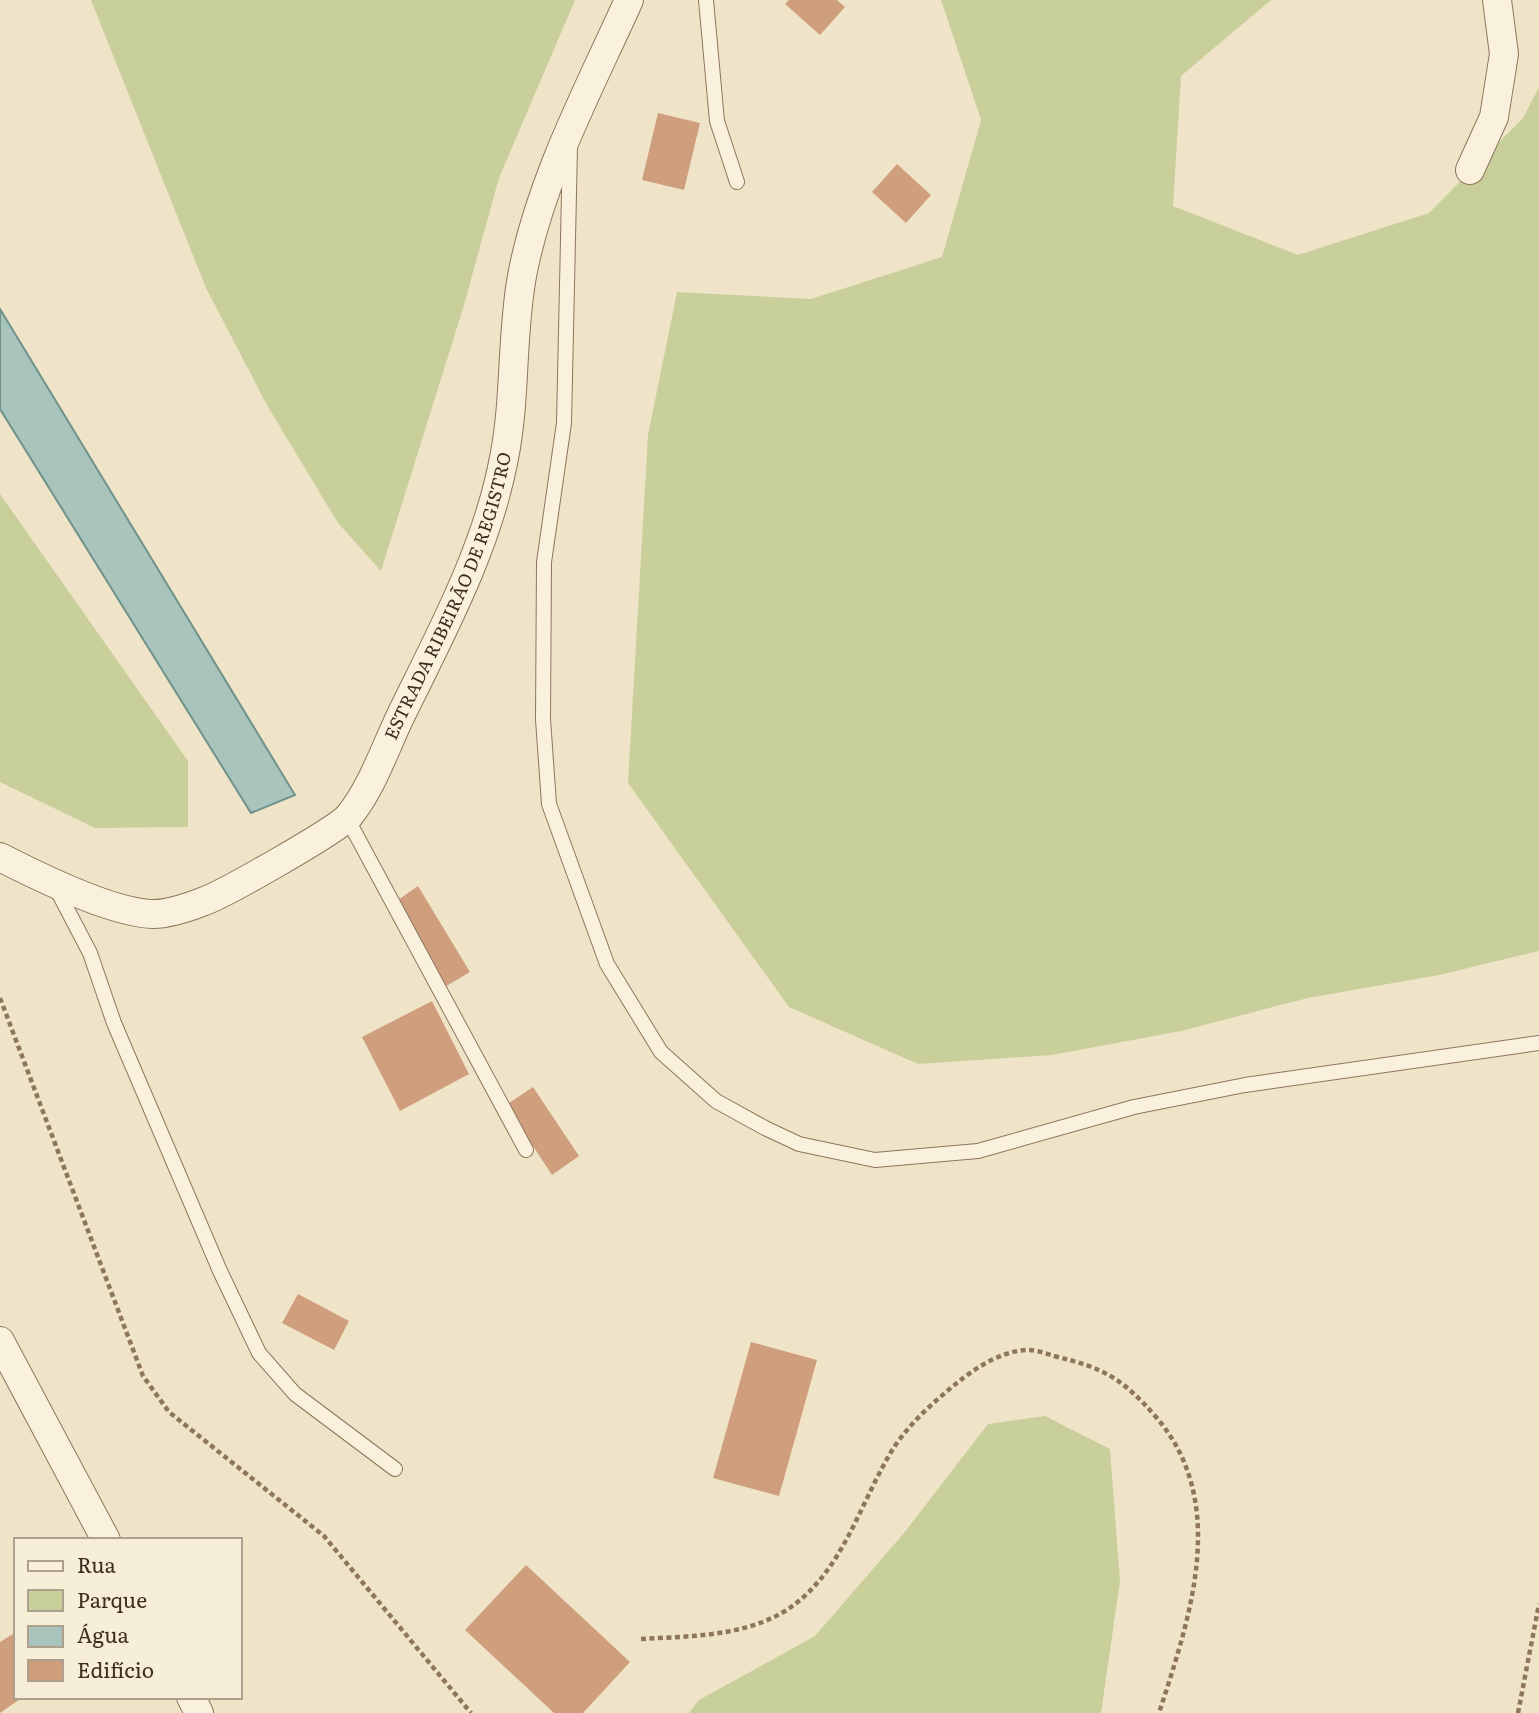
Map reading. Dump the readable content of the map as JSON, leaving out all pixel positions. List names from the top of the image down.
{
  "streets": {
    "street": ["ESTRADA RIBEIRÃO DE REGISTRO"]
  },
  "legend": [
    "Rua",
    "Parque",
    "Água",
    "Edifício"
  ]
}
